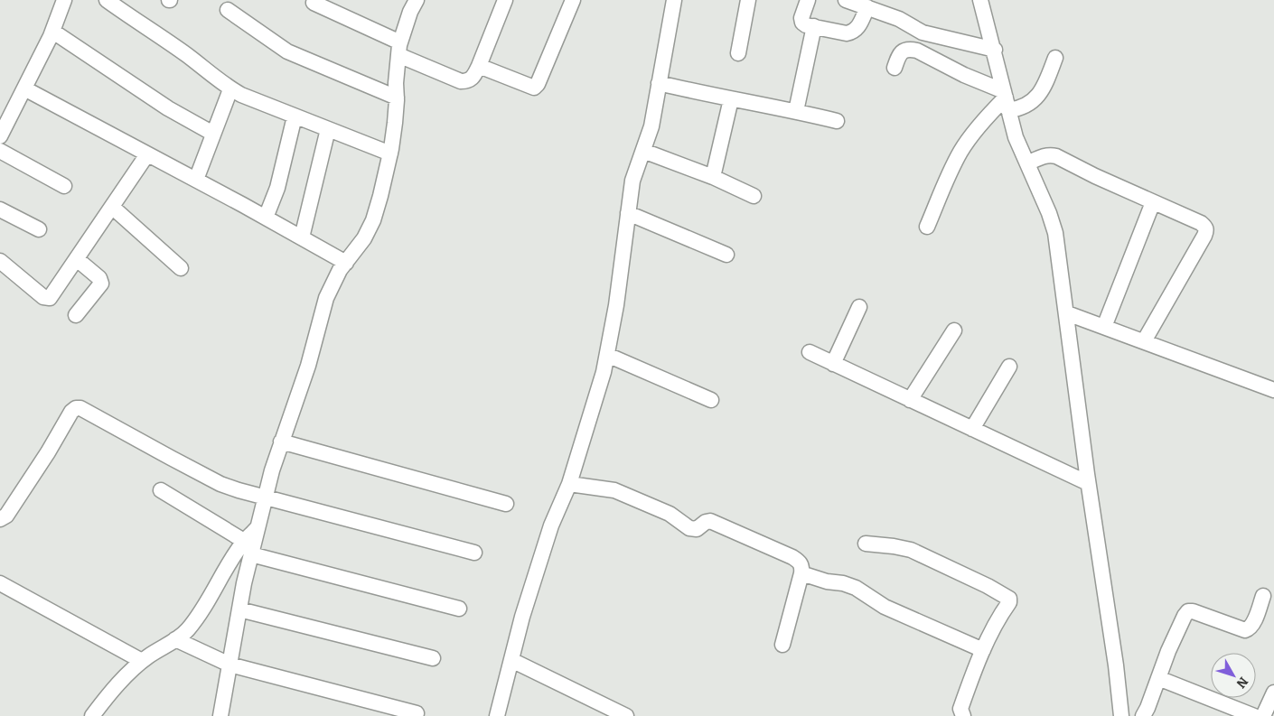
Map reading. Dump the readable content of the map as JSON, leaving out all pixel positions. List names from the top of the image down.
{
  "north": "bottom right"
}
